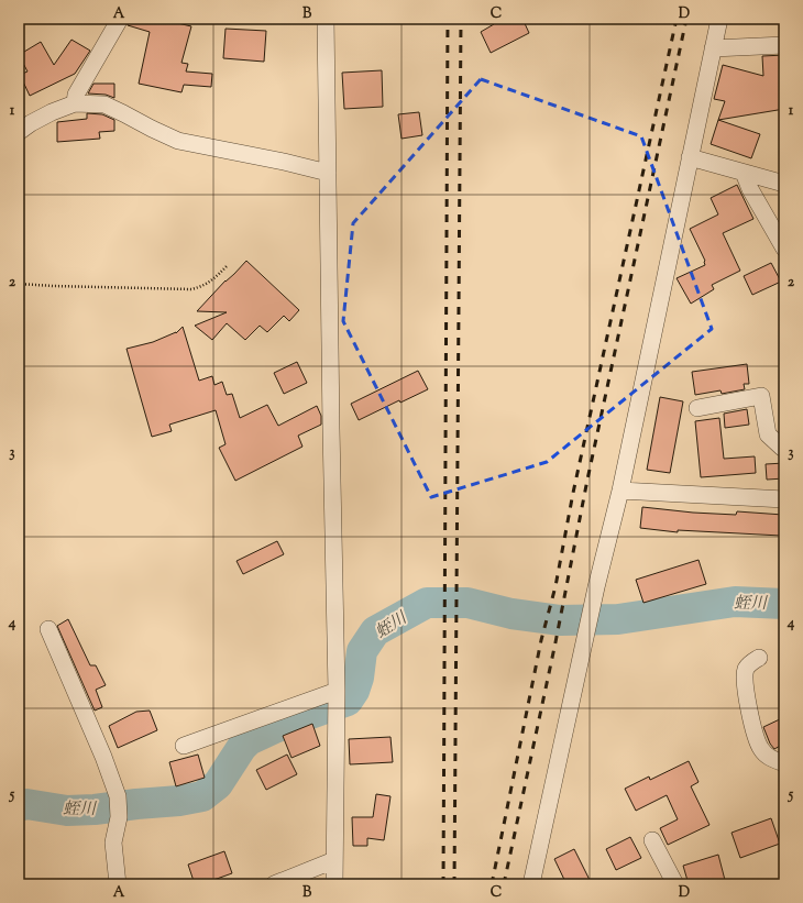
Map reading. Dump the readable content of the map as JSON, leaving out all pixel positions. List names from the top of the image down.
{
  "water": ["蛭川"],
  "grid": {
    "columns": [
      "A",
      "B",
      "C",
      "D"
    ],
    "rows": [
      "1",
      "2",
      "3",
      "4",
      "5"
    ]
  }
}
